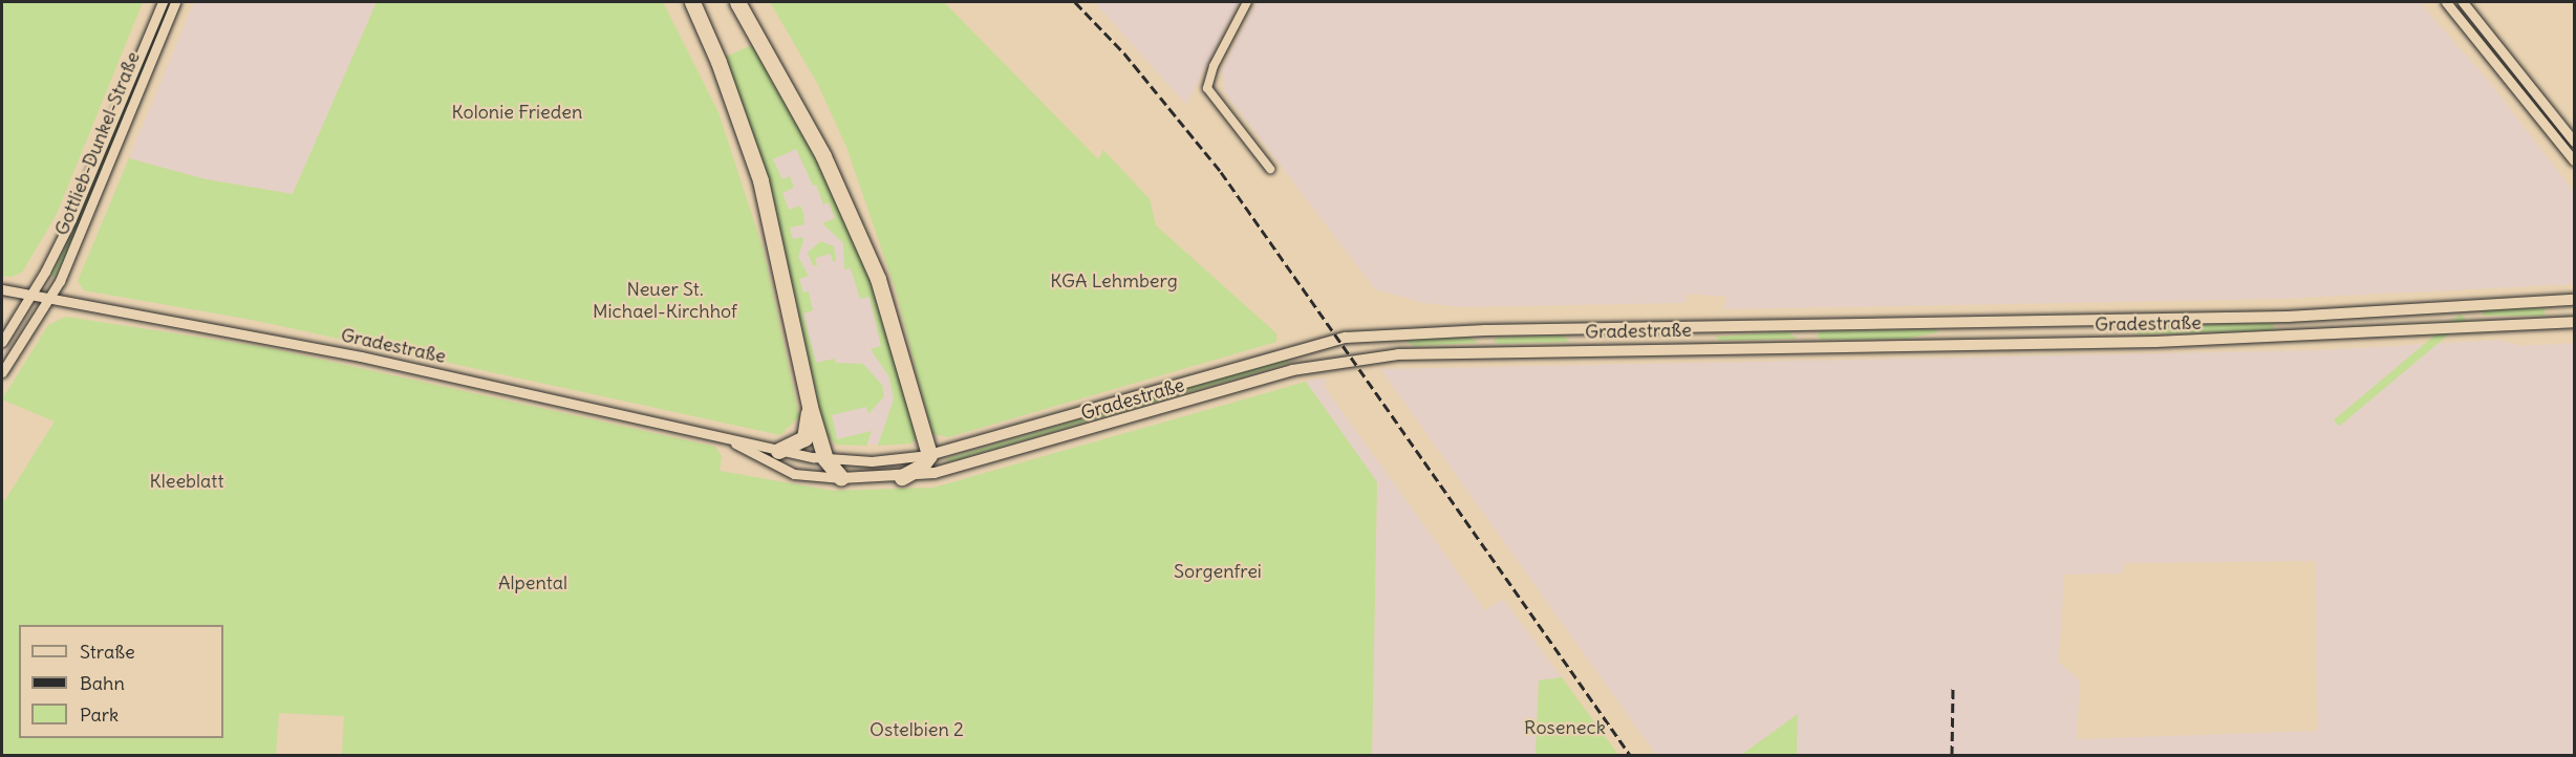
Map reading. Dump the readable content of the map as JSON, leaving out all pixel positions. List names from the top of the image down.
{
  "streets": {
    "main road": ["Gradestraße"],
    "street": ["Gottlieb-Dunkel-Straße"]
  },
  "crossings": [
    ["Gottlieb-Dunkel-Straße", "Gradestraße"]
  ],
  "parks": [
    "Kolonie Frieden",
    "KGA Lehmberg",
    "Neuer St. Michael-Kirchhof",
    "Kleeblatt",
    "Sorgenfrei",
    "Alpental",
    "Roseneck",
    "Ostelbien 2"
  ],
  "legend": ["Straße", "Bahn", "Park"]
}
